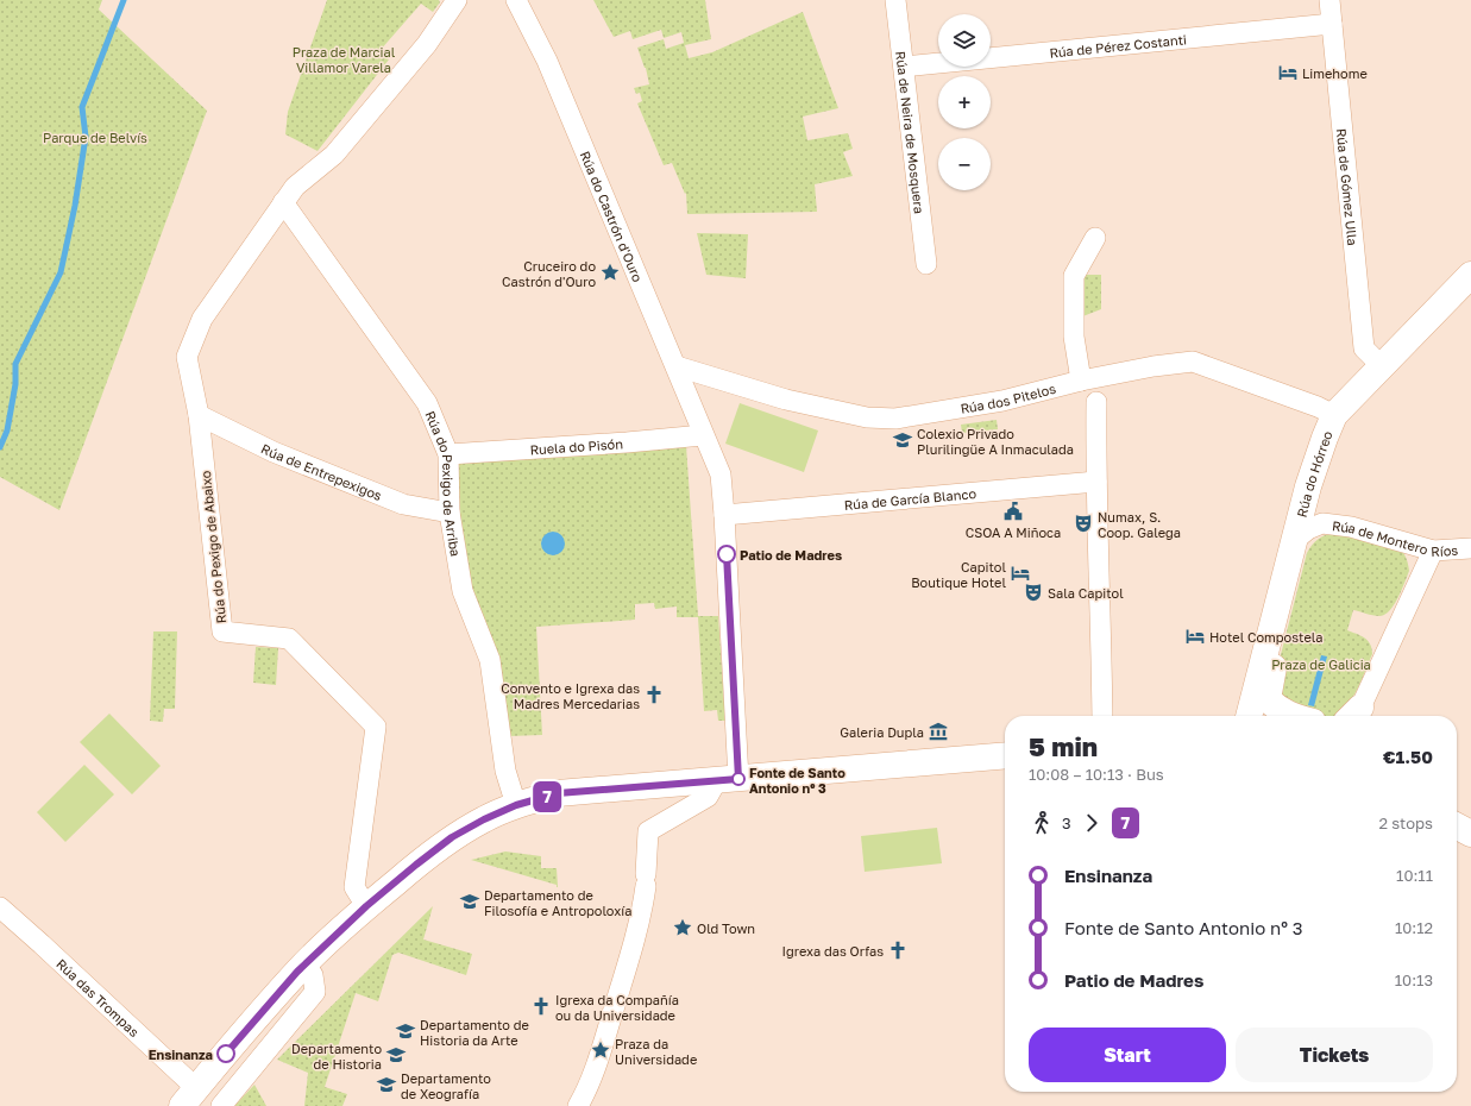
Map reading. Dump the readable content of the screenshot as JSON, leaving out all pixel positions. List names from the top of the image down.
{
  "streets": {
    "street": [
      "Rúa de Pérez Costanti",
      "Rúa de Neira de Mosquera",
      "Rúa de Gómez Ulla",
      "Rúa do Castrón d'Ouro",
      "Rúa dos Pitelos",
      "Ruela do Pisón",
      "Rúa de Entrepexigos",
      "Rúa do Hórreo",
      "Rúa do Pexigo de Arriba",
      "Rúa de García Blanco",
      "Rúa de Montero Ríos",
      "Rúa do Pexigo de Abaixo",
      "Rúa das Trompas"
    ]
  },
  "crossings": [
    ["Rúa de Pérez Costanti", "Rúa de Neira de Mosquera"],
    ["Rúa de Pérez Costanti", "Rúa de Gómez Ulla"],
    ["Rúa de Gómez Ulla", "Rúa do Hórreo"],
    ["Rúa do Castrón d'Ouro", "Rúa dos Pitelos"],
    ["Rúa do Castrón d'Ouro", "Ruela do Pisón"],
    ["Rúa do Castrón d'Ouro", "Rúa de García Blanco"],
    ["Rúa dos Pitelos", "Rúa do Hórreo"],
    ["Ruela do Pisón", "Rúa do Pexigo de Arriba"],
    ["Rúa de Entrepexigos", "Rúa do Pexigo de Arriba"],
    ["Rúa de Entrepexigos", "Rúa do Pexigo de Abaixo"],
    ["Rúa do Hórreo", "Rúa de Montero Ríos"],
    ["Rúa do Pexigo de Arriba", "Rúa do Pexigo de Abaixo"]
  ],
  "parks": ["Praza de Marcial Villamor Varela", "Parque de Belvís", "Praza de Galicia"],
  "places": {
    "hotel": ["Limehome", "Capitol Boutique Hotel", "Hotel Compostela"],
    "place": ["Cruceiro do Castrón d'Ouro", "Old Town", "Praza da Universidade"],
    "school or university": [
      "Colexio Privado Plurilingüe A Inmaculada",
      "Departamento de Filosofía e Antropoloxía",
      "Departamento de Historia da Arte",
      "Departamento de Historia",
      "Departamento de Xeografía"
    ],
    "public building": ["CSOA A Miñoca"],
    "theatre": ["Numax, S. Coop. Galega", "Sala Capitol"],
    "other": ["Patio de Madres", "Fonte de Santo Antonio nº 3", "Ensinanza"],
    "church": ["Convento e Igrexa das Madres Mercedarias", "Igrexa das Orfas", "Igrexa da Compañía ou da Universidade"],
    "museum": ["Galeria Dupla"]
  },
  "lines": ["bus line 7"],
  "page": {
    "on_map": "7",
    "map_buttons": ["+", "−"],
    "heading": ["5 min", "10:08 – 10:13 · Bus", "€1.50"],
    "legs": ["3", "7", "2 stops"],
    "list": [
      {
        "name": "Ensinanza",
        "value": "10:11"
      },
      {
        "name": "Fonte de Santo Antonio nº 3",
        "value": "10:12"
      },
      {
        "name": "Patio de Madres",
        "value": "10:13"
      }
    ],
    "buttons": ["Start", "Tickets"]
  }
}
